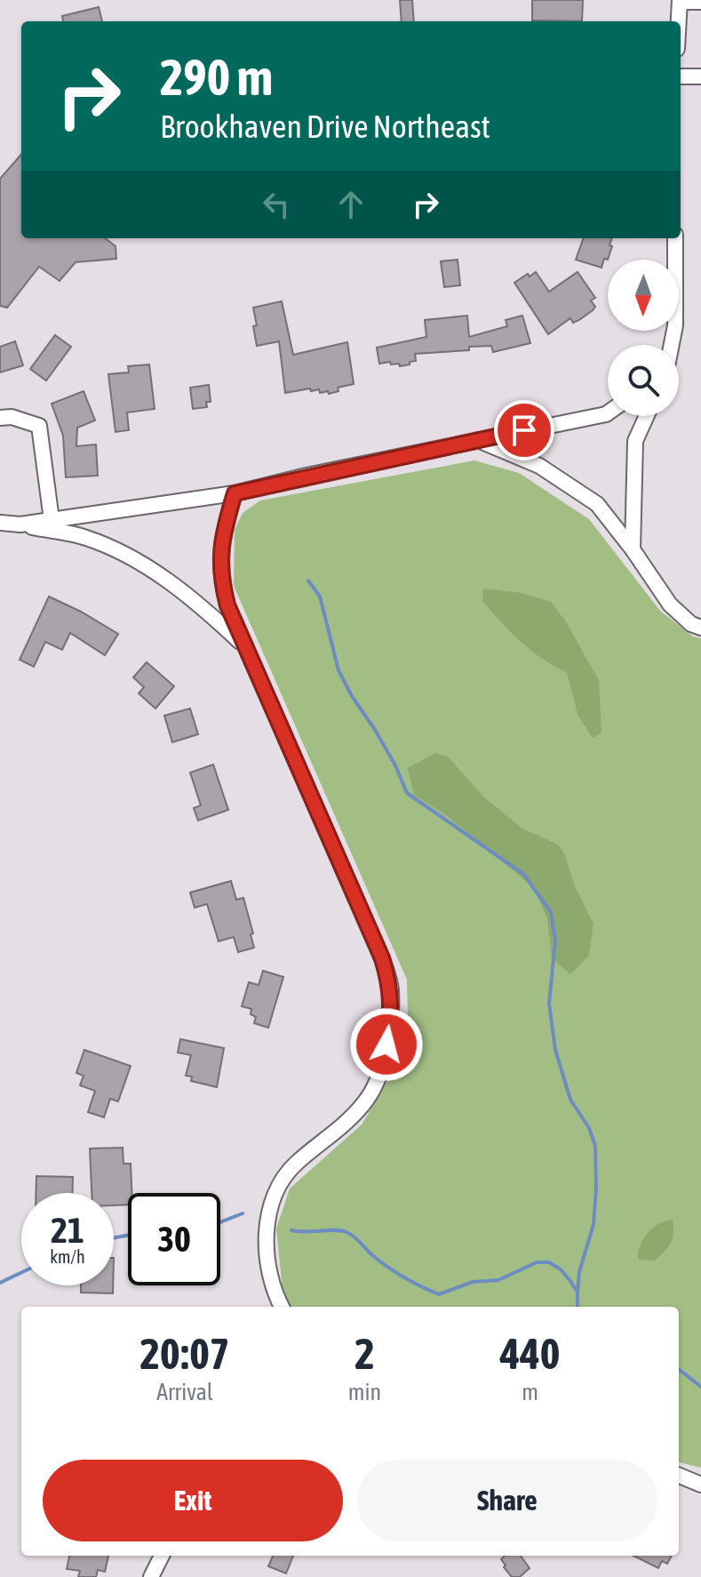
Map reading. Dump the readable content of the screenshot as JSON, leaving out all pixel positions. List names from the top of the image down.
{
  "north": "bottom",
  "page": {
    "turn": ["290 m", "Brookhaven Drive Northeast"],
    "speed": "21 km/h",
    "limit": "30",
    "eta": [
      "20:07",
      "Arrival",
      "2",
      "min",
      "440",
      "m"
    ],
    "buttons": ["Exit", "Share"]
  }
}
